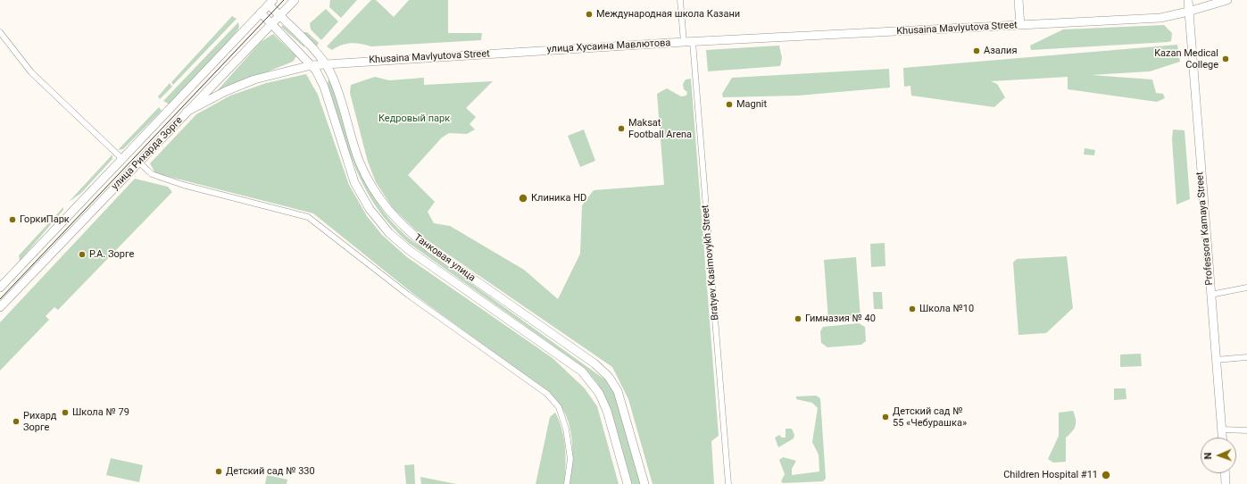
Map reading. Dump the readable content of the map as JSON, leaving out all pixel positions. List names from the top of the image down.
{
  "streets": {
    "main road": [
      "Khusaina Mavlyutova Street",
      "улица Рихарда Зорге",
      "Professora Kamaya Street",
      "Танковая улица"
    ],
    "street": ["Bratyev Kasimovykh Street"]
  },
  "crossings": [
    ["Khusaina Mavlyutova Street", "Professora Kamaya Street"],
    ["Khusaina Mavlyutova Street", "Танковая улица"],
    ["Khusaina Mavlyutova Street", "Bratyev Kasimovykh Street"],
    ["улица Рихарда Зорге", "Танковая улица"]
  ],
  "parks": ["Кедровый парк"],
  "places": [
    "Международная школа Казани",
    "Азалия",
    "Kazan Medical College",
    "Magnit",
    "Maksat Football Arena",
    "Клиника HD",
    "ГоркиПарк",
    "Р.А. Зорге",
    "Школа №10",
    "Гимназия № 40",
    "Школа № 79",
    "Детский сад № 55 «Чебурашка»",
    "Рихард Зорге",
    "Детский сад № 330",
    "Children Hospital #11"
  ],
  "north": "left"
}
